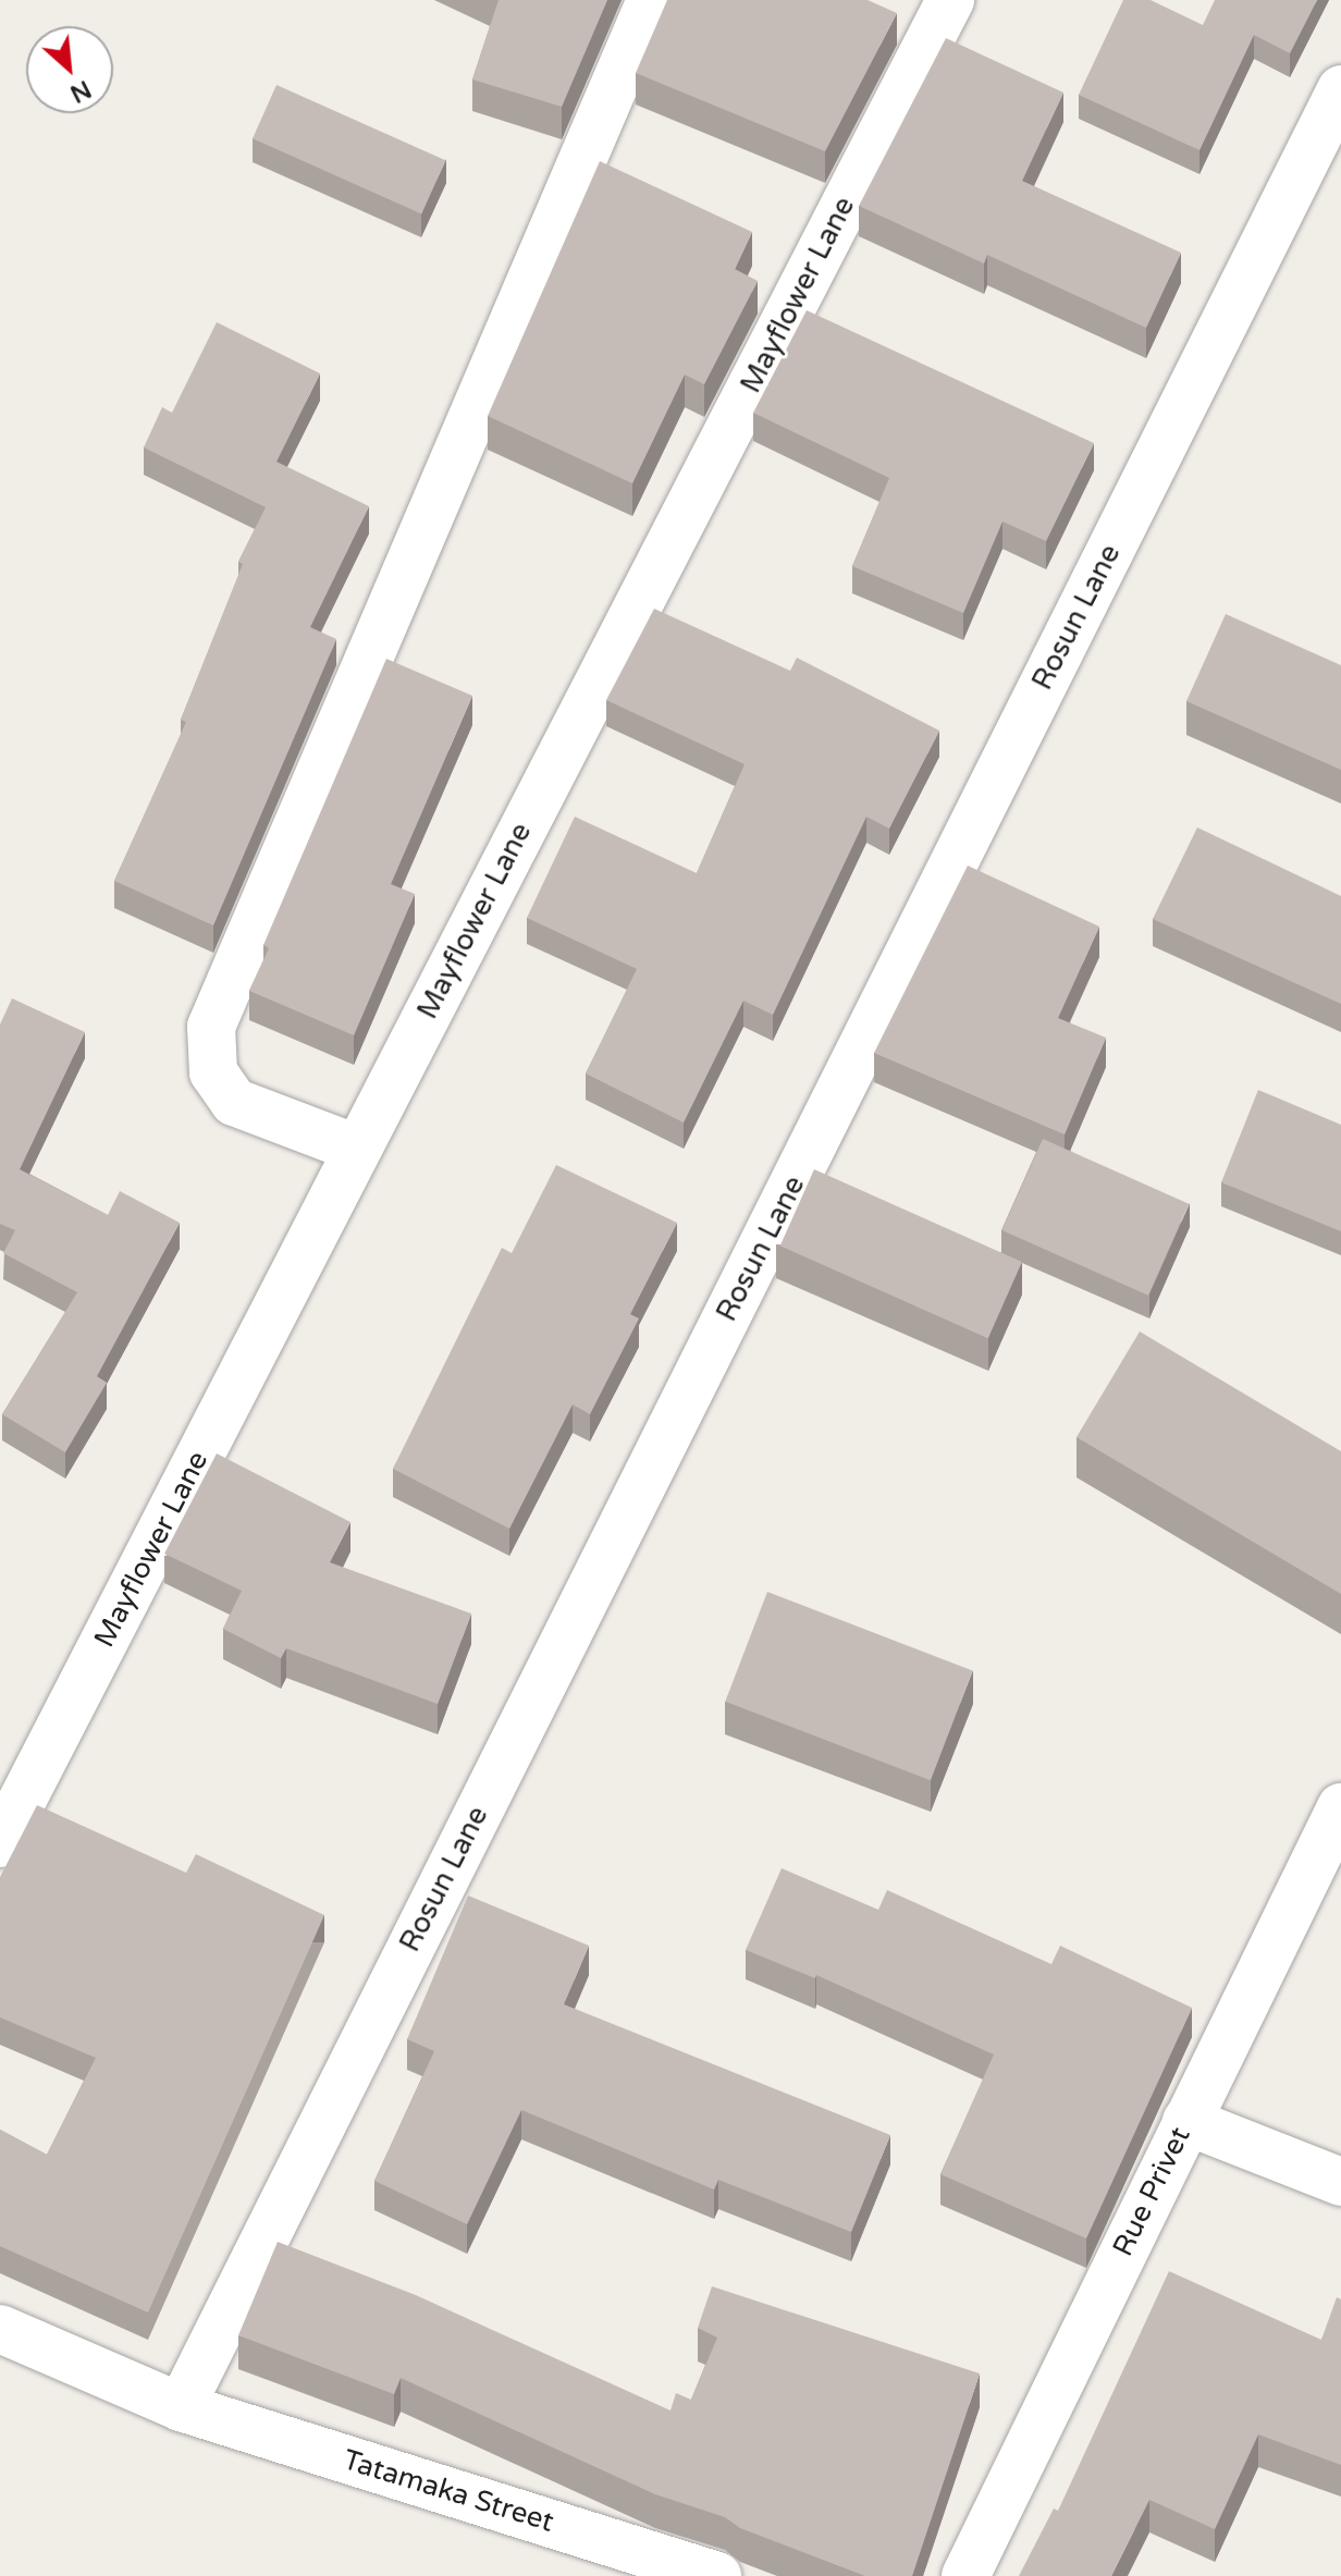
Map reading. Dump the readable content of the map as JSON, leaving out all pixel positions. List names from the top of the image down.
{
  "streets": {
    "street": [
      "Mayflower Lane",
      "Rosun Lane",
      "Rue Privet",
      "Tatamaka Street"
    ]
  },
  "crossings": [
    ["Rosun Lane", "Tatamaka Street"]
  ],
  "north": "bottom right"
}
